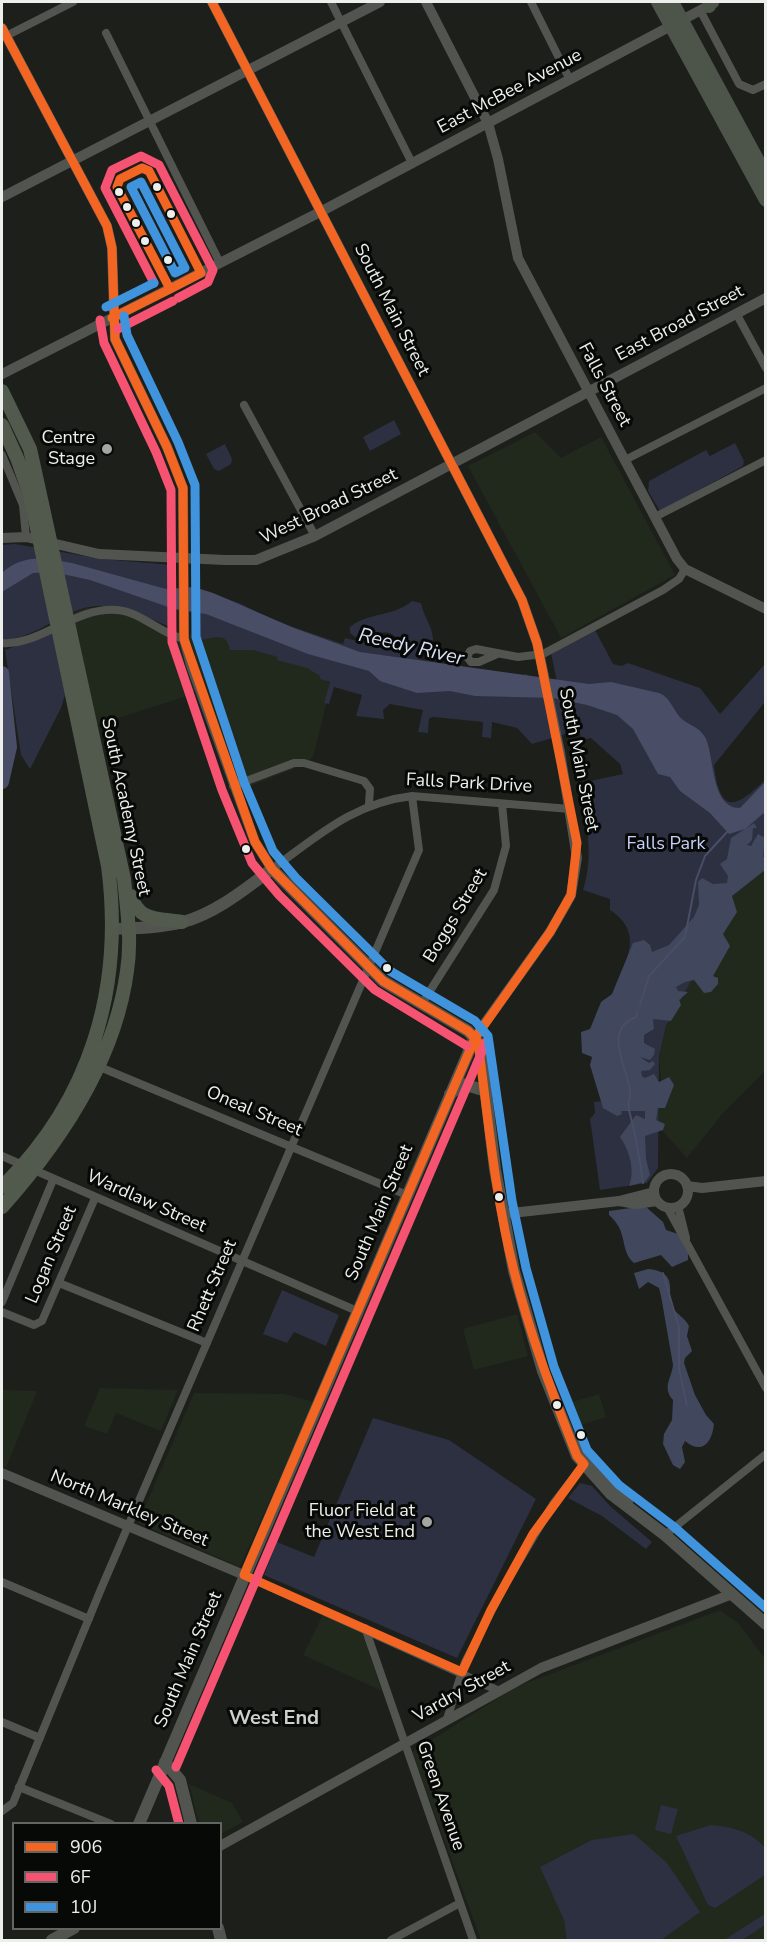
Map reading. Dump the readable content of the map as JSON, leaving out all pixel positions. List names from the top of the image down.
{
  "streets": {
    "highway": ["South Academy Street"],
    "main road": ["South Main Street", "Falls Park Drive"],
    "street": [
      "East McBee Avenue",
      "East Broad Street",
      "Falls Street",
      "West Broad Street",
      "Boggs Street",
      "Oneal Street",
      "Wardlaw Street",
      "Logan Street",
      "Rhett Street",
      "North Markley Street",
      "Vardry Street",
      "Green Avenue"
    ]
  },
  "crossings": [
    ["East McBee Avenue", "South Main Street"],
    ["East McBee Avenue", "Falls Street"],
    ["South Main Street", "East Broad Street"],
    ["South Main Street", "West Broad Street"],
    ["South Main Street", "Falls Park Drive"],
    ["South Main Street", "Oneal Street"],
    ["South Main Street", "Wardlaw Street"],
    ["South Main Street", "North Markley Street"],
    ["East Broad Street", "Falls Street"],
    ["East Broad Street", "West Broad Street"],
    ["Falls Park Drive", "South Academy Street"],
    ["Falls Park Drive", "Boggs Street"],
    ["Falls Park Drive", "Rhett Street"],
    ["South Academy Street", "Oneal Street"],
    ["South Academy Street", "Wardlaw Street"],
    ["Oneal Street", "Rhett Street"],
    ["Wardlaw Street", "Logan Street"],
    ["Wardlaw Street", "Rhett Street"],
    ["Rhett Street", "North Markley Street"],
    ["Vardry Street", "Green Avenue"]
  ],
  "districts": ["West End"],
  "water": ["Reedy River"],
  "parks": ["Falls Park"],
  "places": ["Centre Stage", "Fluor Field at the West End"],
  "lines": ["transit line 906", "transit line 6F", "transit line 10J"],
  "legend": ["906", "6F", "10J"]
}
